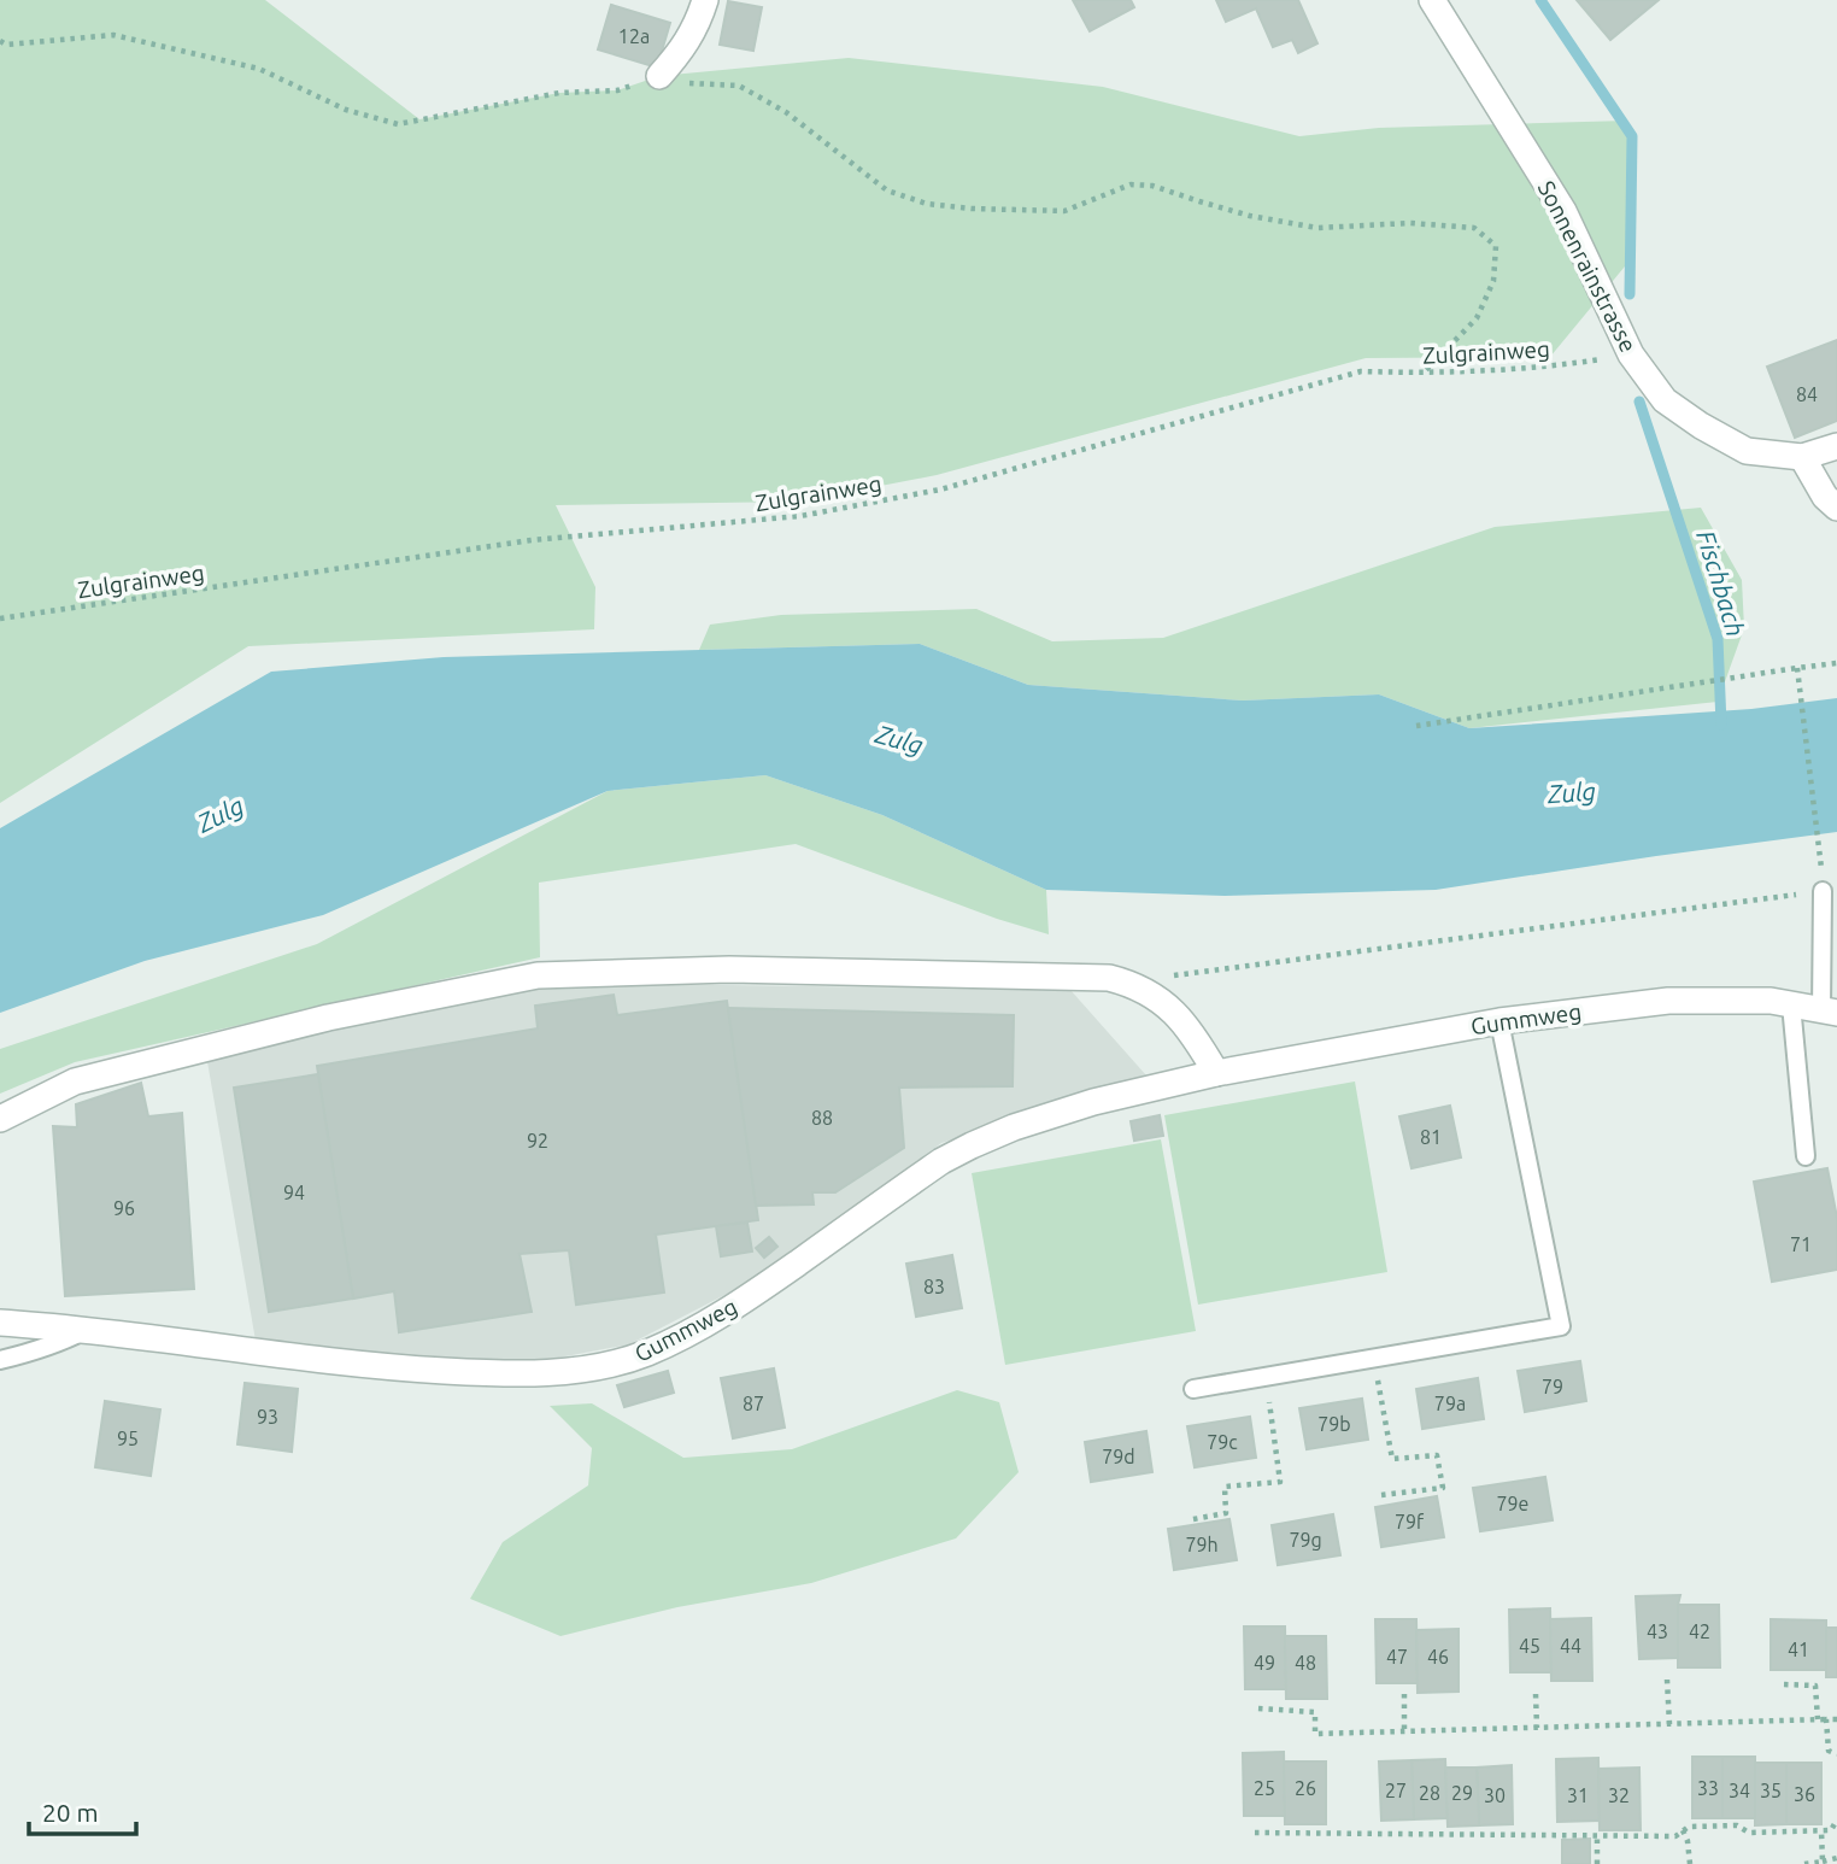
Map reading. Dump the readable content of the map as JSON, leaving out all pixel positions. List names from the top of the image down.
{
  "streets": {
    "street": ["Sonnenrainstrasse", "Gummweg"],
    "path": ["Zulgrainweg"]
  },
  "crossings": [
    ["Sonnenrainstrasse", "Zulgrainweg"]
  ],
  "water": ["Fischbach", "Zulg"],
  "house_numbers": [
    "12a",
    "84",
    "88",
    "81",
    "92",
    "94",
    "96",
    "71",
    "83",
    "79",
    "87",
    "79a",
    "93",
    "79b",
    "95",
    "79c",
    "79d",
    "79e",
    "79f",
    "79g",
    "79h",
    "43",
    "42",
    "45",
    "44",
    "41",
    "47",
    "46",
    "49",
    "48",
    "25",
    "26",
    "33",
    "27",
    "34",
    "35",
    "28",
    "29",
    "36",
    "30",
    "31",
    "32"
  ],
  "scale_bar": "20 m"
}
